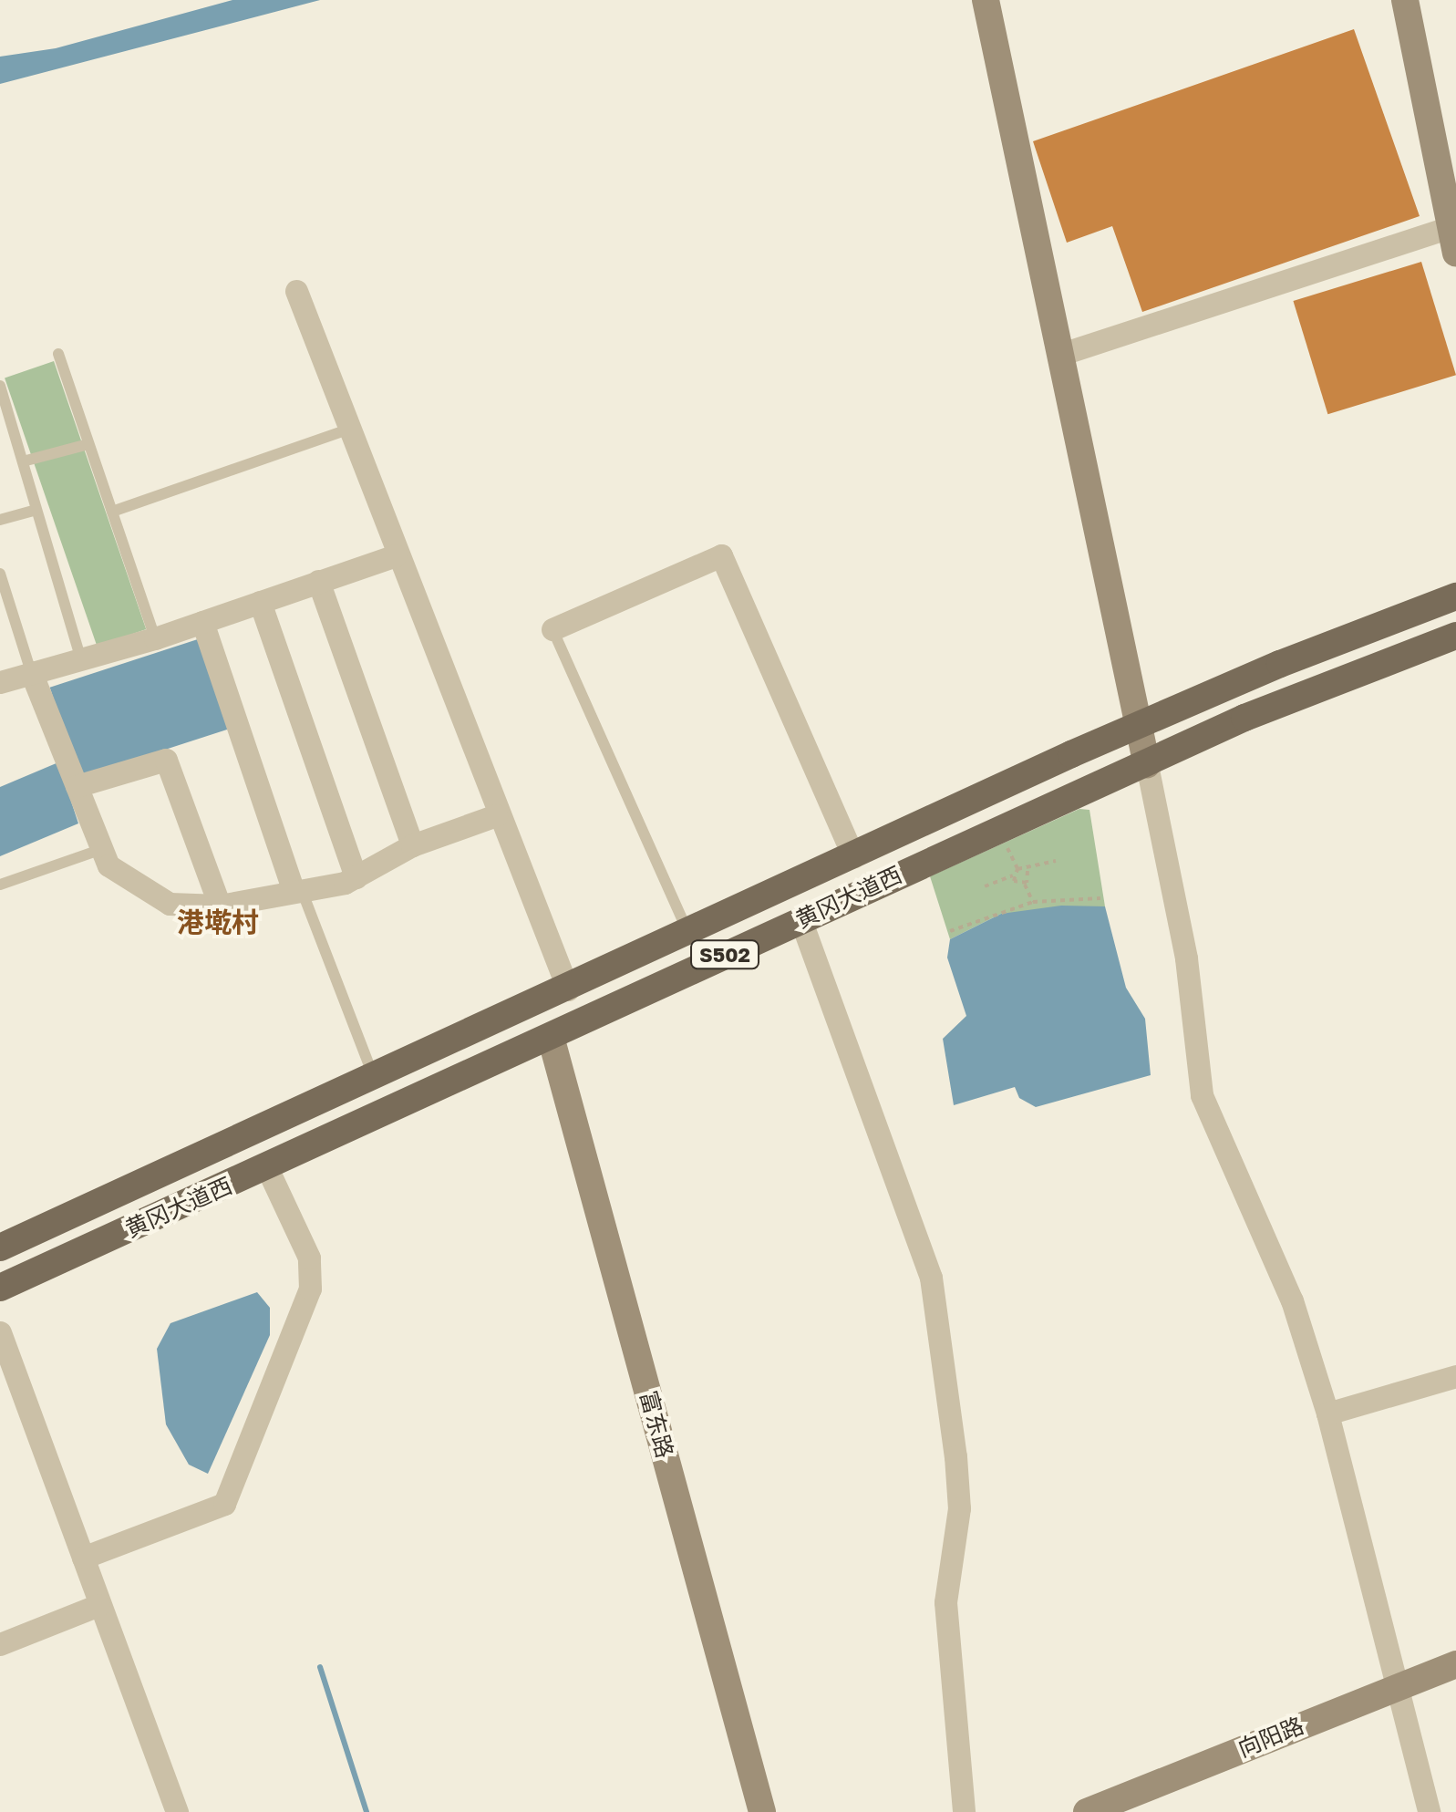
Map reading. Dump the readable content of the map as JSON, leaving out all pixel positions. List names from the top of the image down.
{
  "streets": {
    "main road": ["黄冈大道西", "S502"],
    "street": ["富东路", "向阳路"]
  },
  "crossings": [
    ["黄冈大道西", "富东路"]
  ],
  "districts": ["港墘村"]
}
